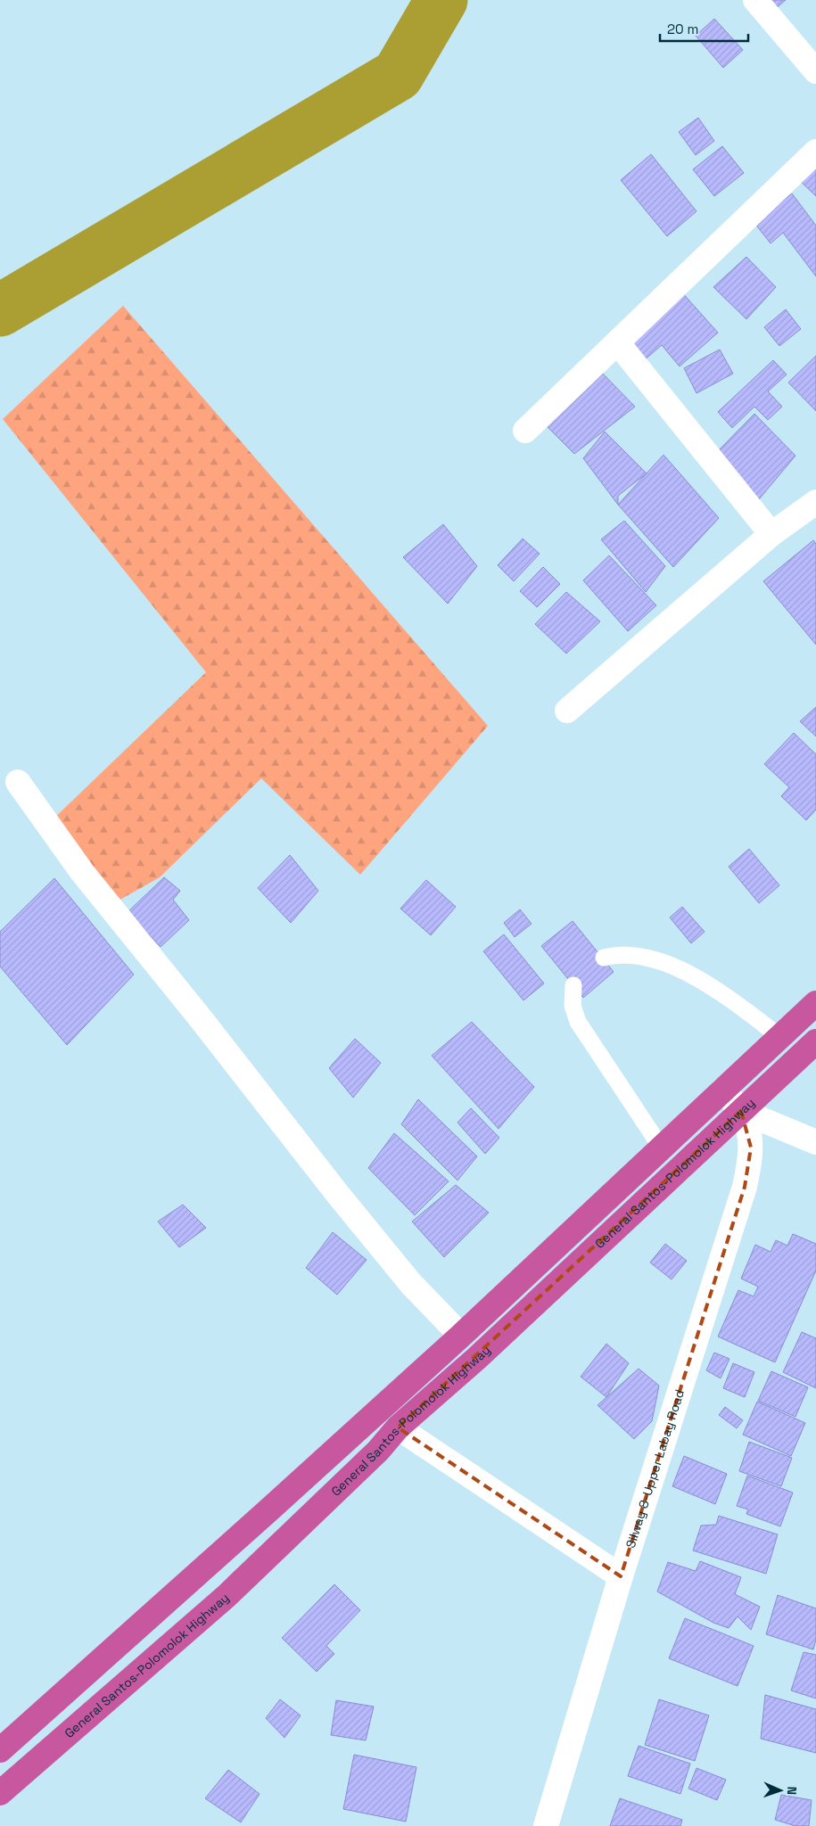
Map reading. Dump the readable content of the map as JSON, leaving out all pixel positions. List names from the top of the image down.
{
  "streets": {
    "highway": ["General Santos-Polomolok Highway"],
    "street": ["Silway 8-Upper Labay Road"]
  },
  "crossings": [
    ["General Santos-Polomolok Highway", "Silway 8-Upper Labay Road"]
  ],
  "scale_bar": "20 m",
  "north": "right"
}
